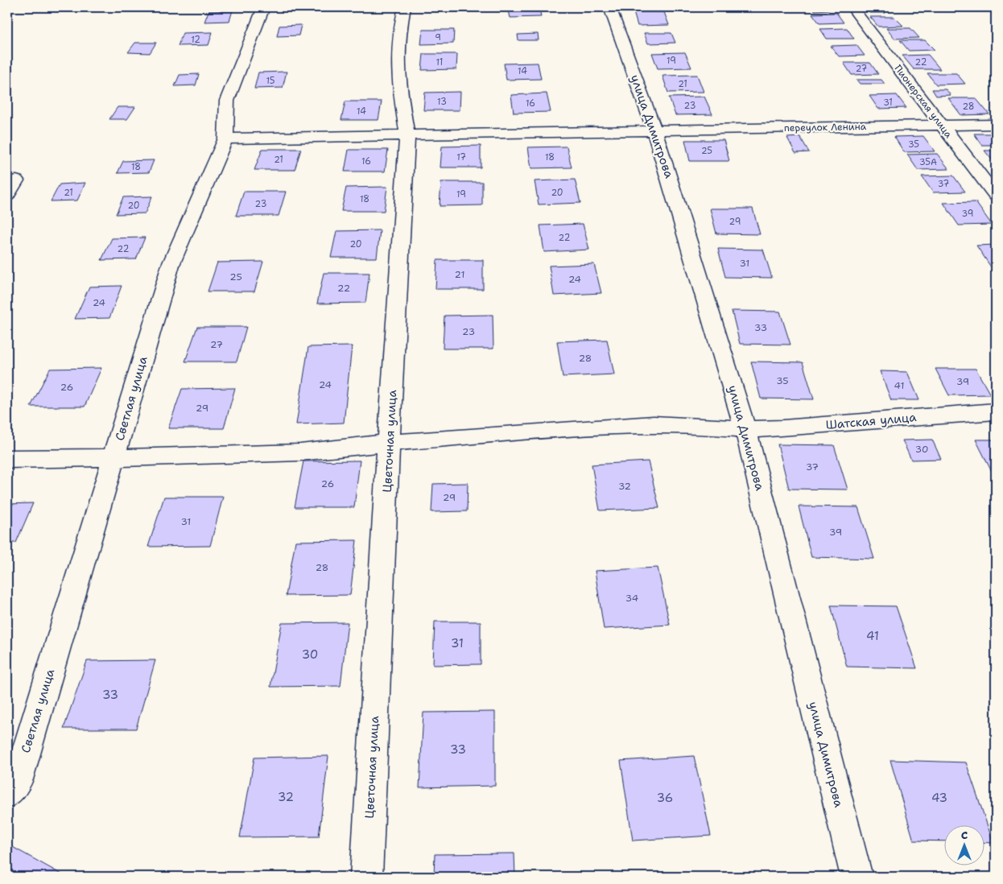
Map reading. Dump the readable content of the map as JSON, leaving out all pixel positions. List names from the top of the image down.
{
  "streets": {
    "street": [
      "Пионерская улица",
      "улица Димитрова",
      "переулок Ленина",
      "Светлая улица",
      "Шатская улица",
      "Цветочная улица"
    ]
  },
  "crossings": [
    ["Пионерская улица", "переулок Ленина"],
    ["улица Димитрова", "переулок Ленина"],
    ["улица Димитрова", "Шатская улица"],
    ["переулок Ленина", "Светлая улица"],
    ["переулок Ленина", "Цветочная улица"],
    ["Светлая улица", "Шатская улица"],
    ["Шатская улица", "Цветочная улица"]
  ],
  "house_numbers": [
    "9",
    "12",
    "19",
    "11",
    "22",
    "27",
    "14",
    "15",
    "21",
    "13",
    "31",
    "16",
    "23",
    "28",
    "14",
    "35",
    "25",
    "17",
    "18",
    "21",
    "16",
    "35А",
    "18",
    "37",
    "21",
    "20",
    "19",
    "18",
    "23",
    "20",
    "39",
    "29",
    "22",
    "20",
    "22",
    "31",
    "21",
    "25",
    "24",
    "22",
    "24",
    "33",
    "23",
    "27",
    "28",
    "35",
    "39",
    "24",
    "41",
    "26",
    "29",
    "30",
    "37",
    "26",
    "32",
    "29",
    "31",
    "39",
    "28",
    "34",
    "41",
    "31",
    "30",
    "33",
    "33",
    "32",
    "36",
    "43"
  ],
  "north": "top"
}
